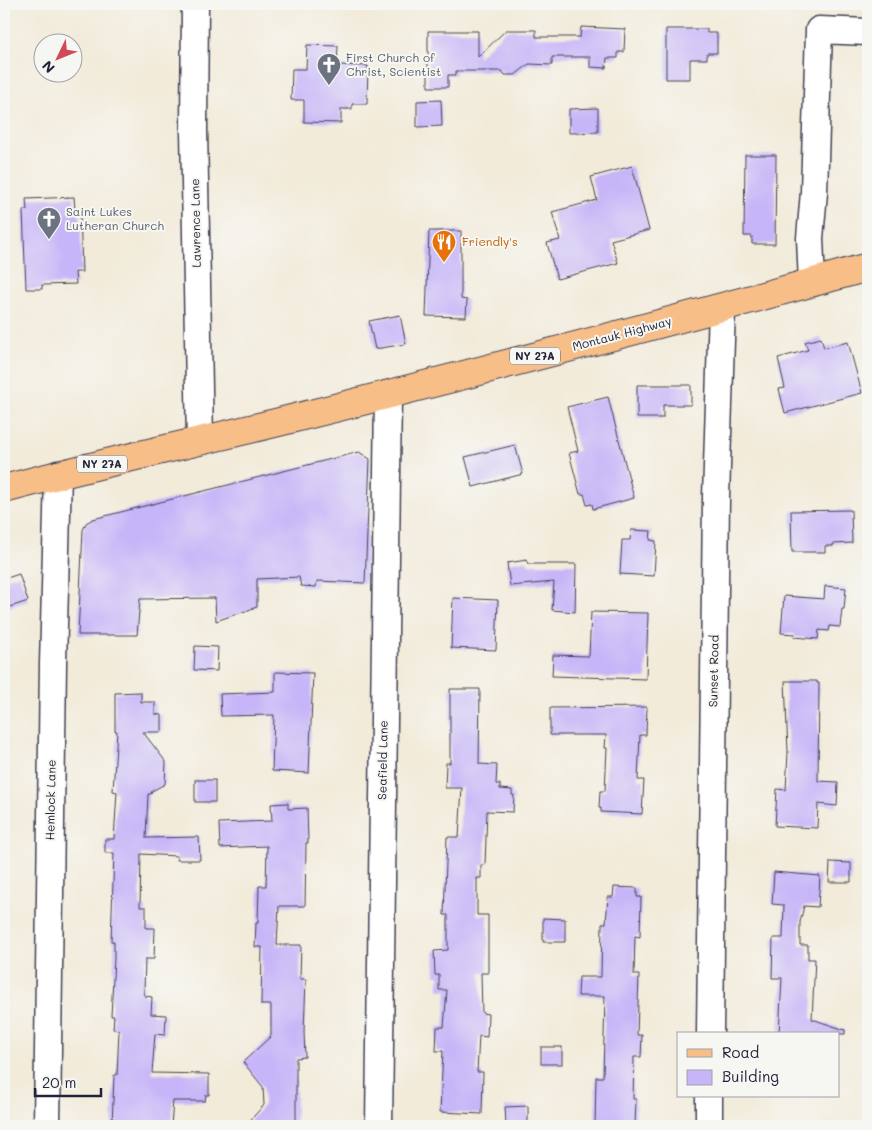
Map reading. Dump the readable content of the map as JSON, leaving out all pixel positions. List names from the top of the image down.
{
  "streets": {
    "main road": ["Montauk Highway", "NY 27A"],
    "street": [
      "Lawrence Lane",
      "Sunset Road",
      "Seafield Lane",
      "Hemlock Lane"
    ]
  },
  "crossings": [
    ["Lawrence Lane", "Montauk Highway"],
    ["Lawrence Lane", "NY 27A"],
    ["Montauk Highway", "NY 27A"],
    ["Montauk Highway", "Sunset Road"],
    ["Montauk Highway", "Seafield Lane"],
    ["NY 27A", "Hemlock Lane"]
  ],
  "places": {
    "church": ["First Church of Christ, Scientist", "Saint Lukes Lutheran Church"],
    "restaurant": ["Friendly's"]
  },
  "legend": ["Road", "Building"],
  "scale_bar": "20 m",
  "north": "bottom left"
}
